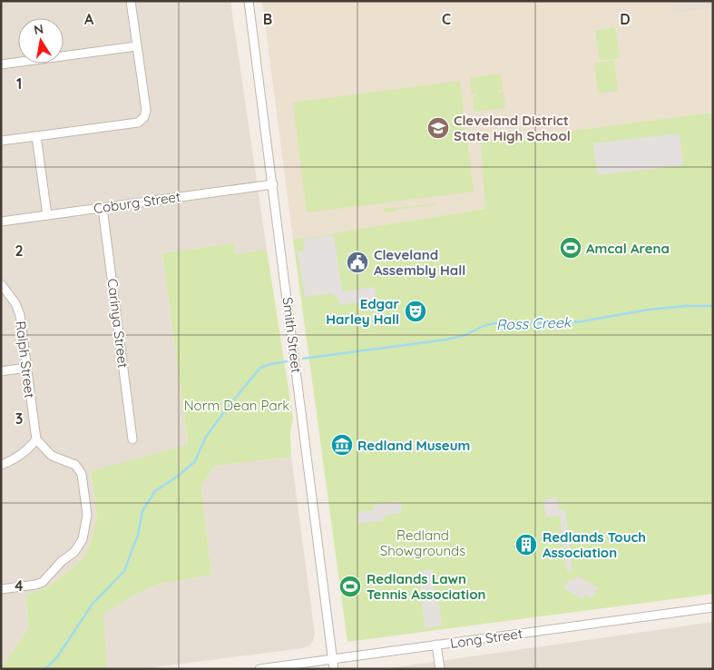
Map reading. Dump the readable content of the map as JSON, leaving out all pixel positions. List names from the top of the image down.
{
  "streets": {
    "street": [
      "Coburg Street",
      "Carinya Street",
      "Smith Street",
      "Ralph Street",
      "Long Street"
    ]
  },
  "crossings": [
    ["Coburg Street", "Carinya Street"],
    ["Coburg Street", "Smith Street"],
    ["Smith Street", "Long Street"]
  ],
  "water": ["Ross Creek"],
  "parks": ["Norm Dean Park", "Redland Showgrounds"],
  "places": {
    "school or university": ["Cleveland District State High School"],
    "sports": ["Amcal Arena", "Redlands Lawn Tennis Association"],
    "public building": ["Cleveland Assembly Hall"],
    "theatre": ["Edgar Harley Hall"],
    "museum": ["Redland Museum"],
    "building": ["Redlands Touch Association"]
  },
  "north": "top",
  "grid": {
    "columns": [
      "A",
      "B",
      "C",
      "D"
    ],
    "rows": [
      "1",
      "2",
      "3",
      "4"
    ]
  }
}
